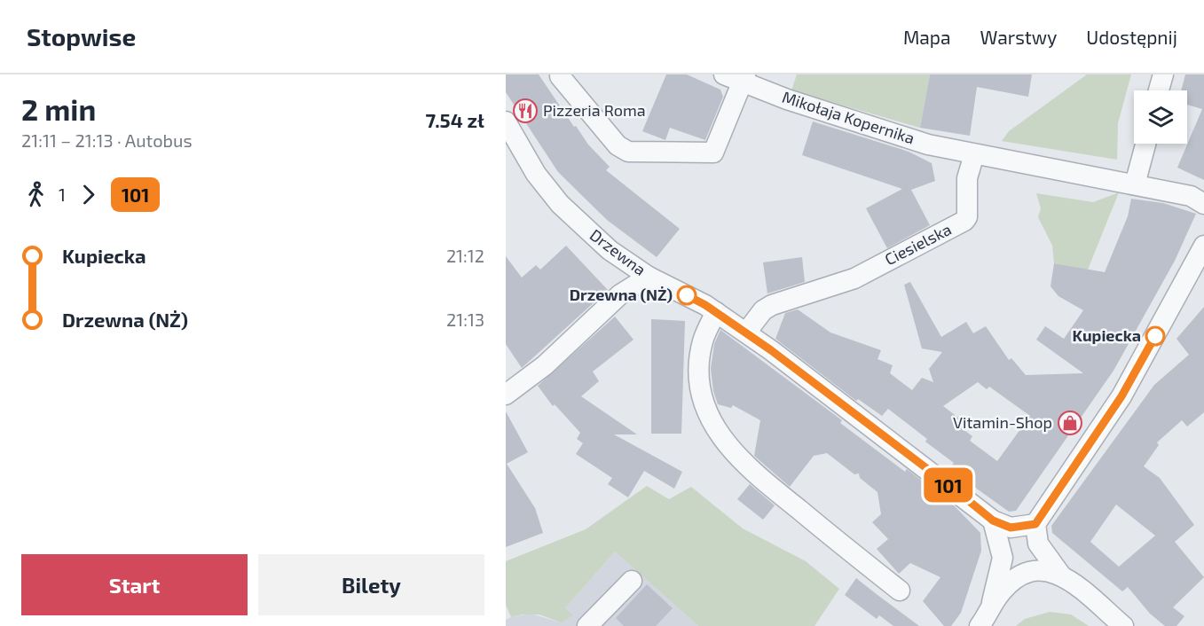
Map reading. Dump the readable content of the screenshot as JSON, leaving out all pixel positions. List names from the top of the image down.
{
  "streets": {
    "street": ["Mikołaja Kopernika", "Ciesielska", "Drzewna"]
  },
  "crossings": [
    ["Mikołaja Kopernika", "Ciesielska"],
    ["Ciesielska", "Drzewna"]
  ],
  "places": {
    "restaurant": ["Pizzeria Roma"],
    "other": ["Drzewna (NŻ)", "Kupiecka"],
    "shop": ["Vitamin-Shop"]
  },
  "lines": ["bus line 101"],
  "page": {
    "header": "Stopwise",
    "nav": ["Mapa", "Warstwy", "Udostępnij"],
    "heading": ["2 min", "21:11 – 21:13 · Autobus", "7.54 zł"],
    "on_map": "101",
    "legs": ["1", "101"],
    "list": [
      {
        "name": "Kupiecka",
        "value": "21:12"
      },
      {
        "name": "Drzewna (NŻ)",
        "value": "21:13"
      }
    ],
    "buttons": ["Start", "Bilety"]
  }
}
